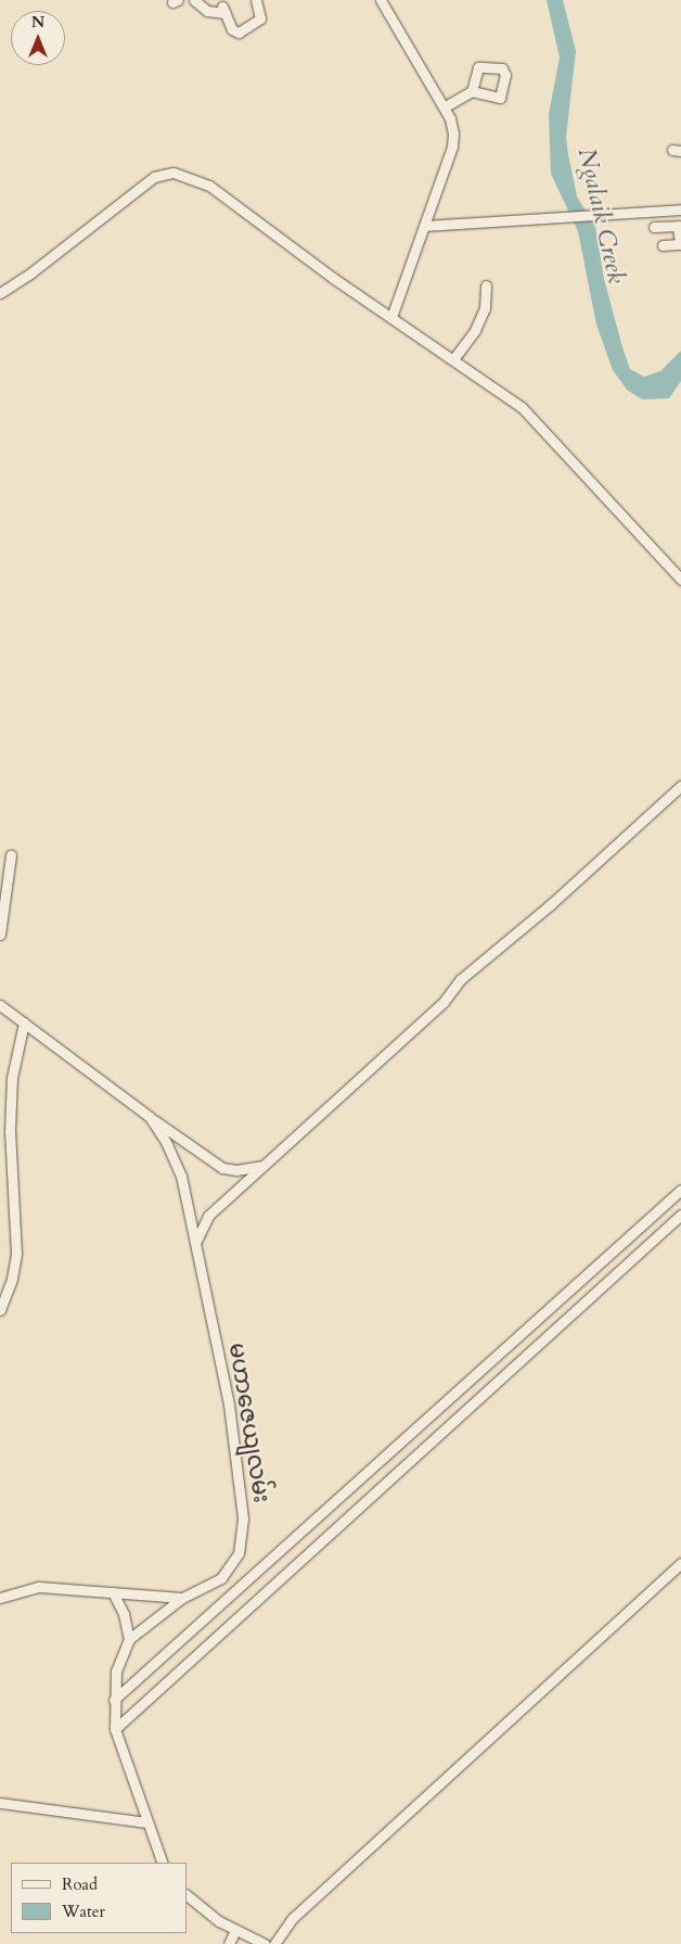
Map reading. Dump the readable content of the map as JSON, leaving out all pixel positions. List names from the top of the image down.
{
  "streets": {
    "street": ["မဟာဇေယျလမ်း"]
  },
  "water": ["Ngalaik Creek"],
  "legend": ["Road", "Water"],
  "north": "top"
}
